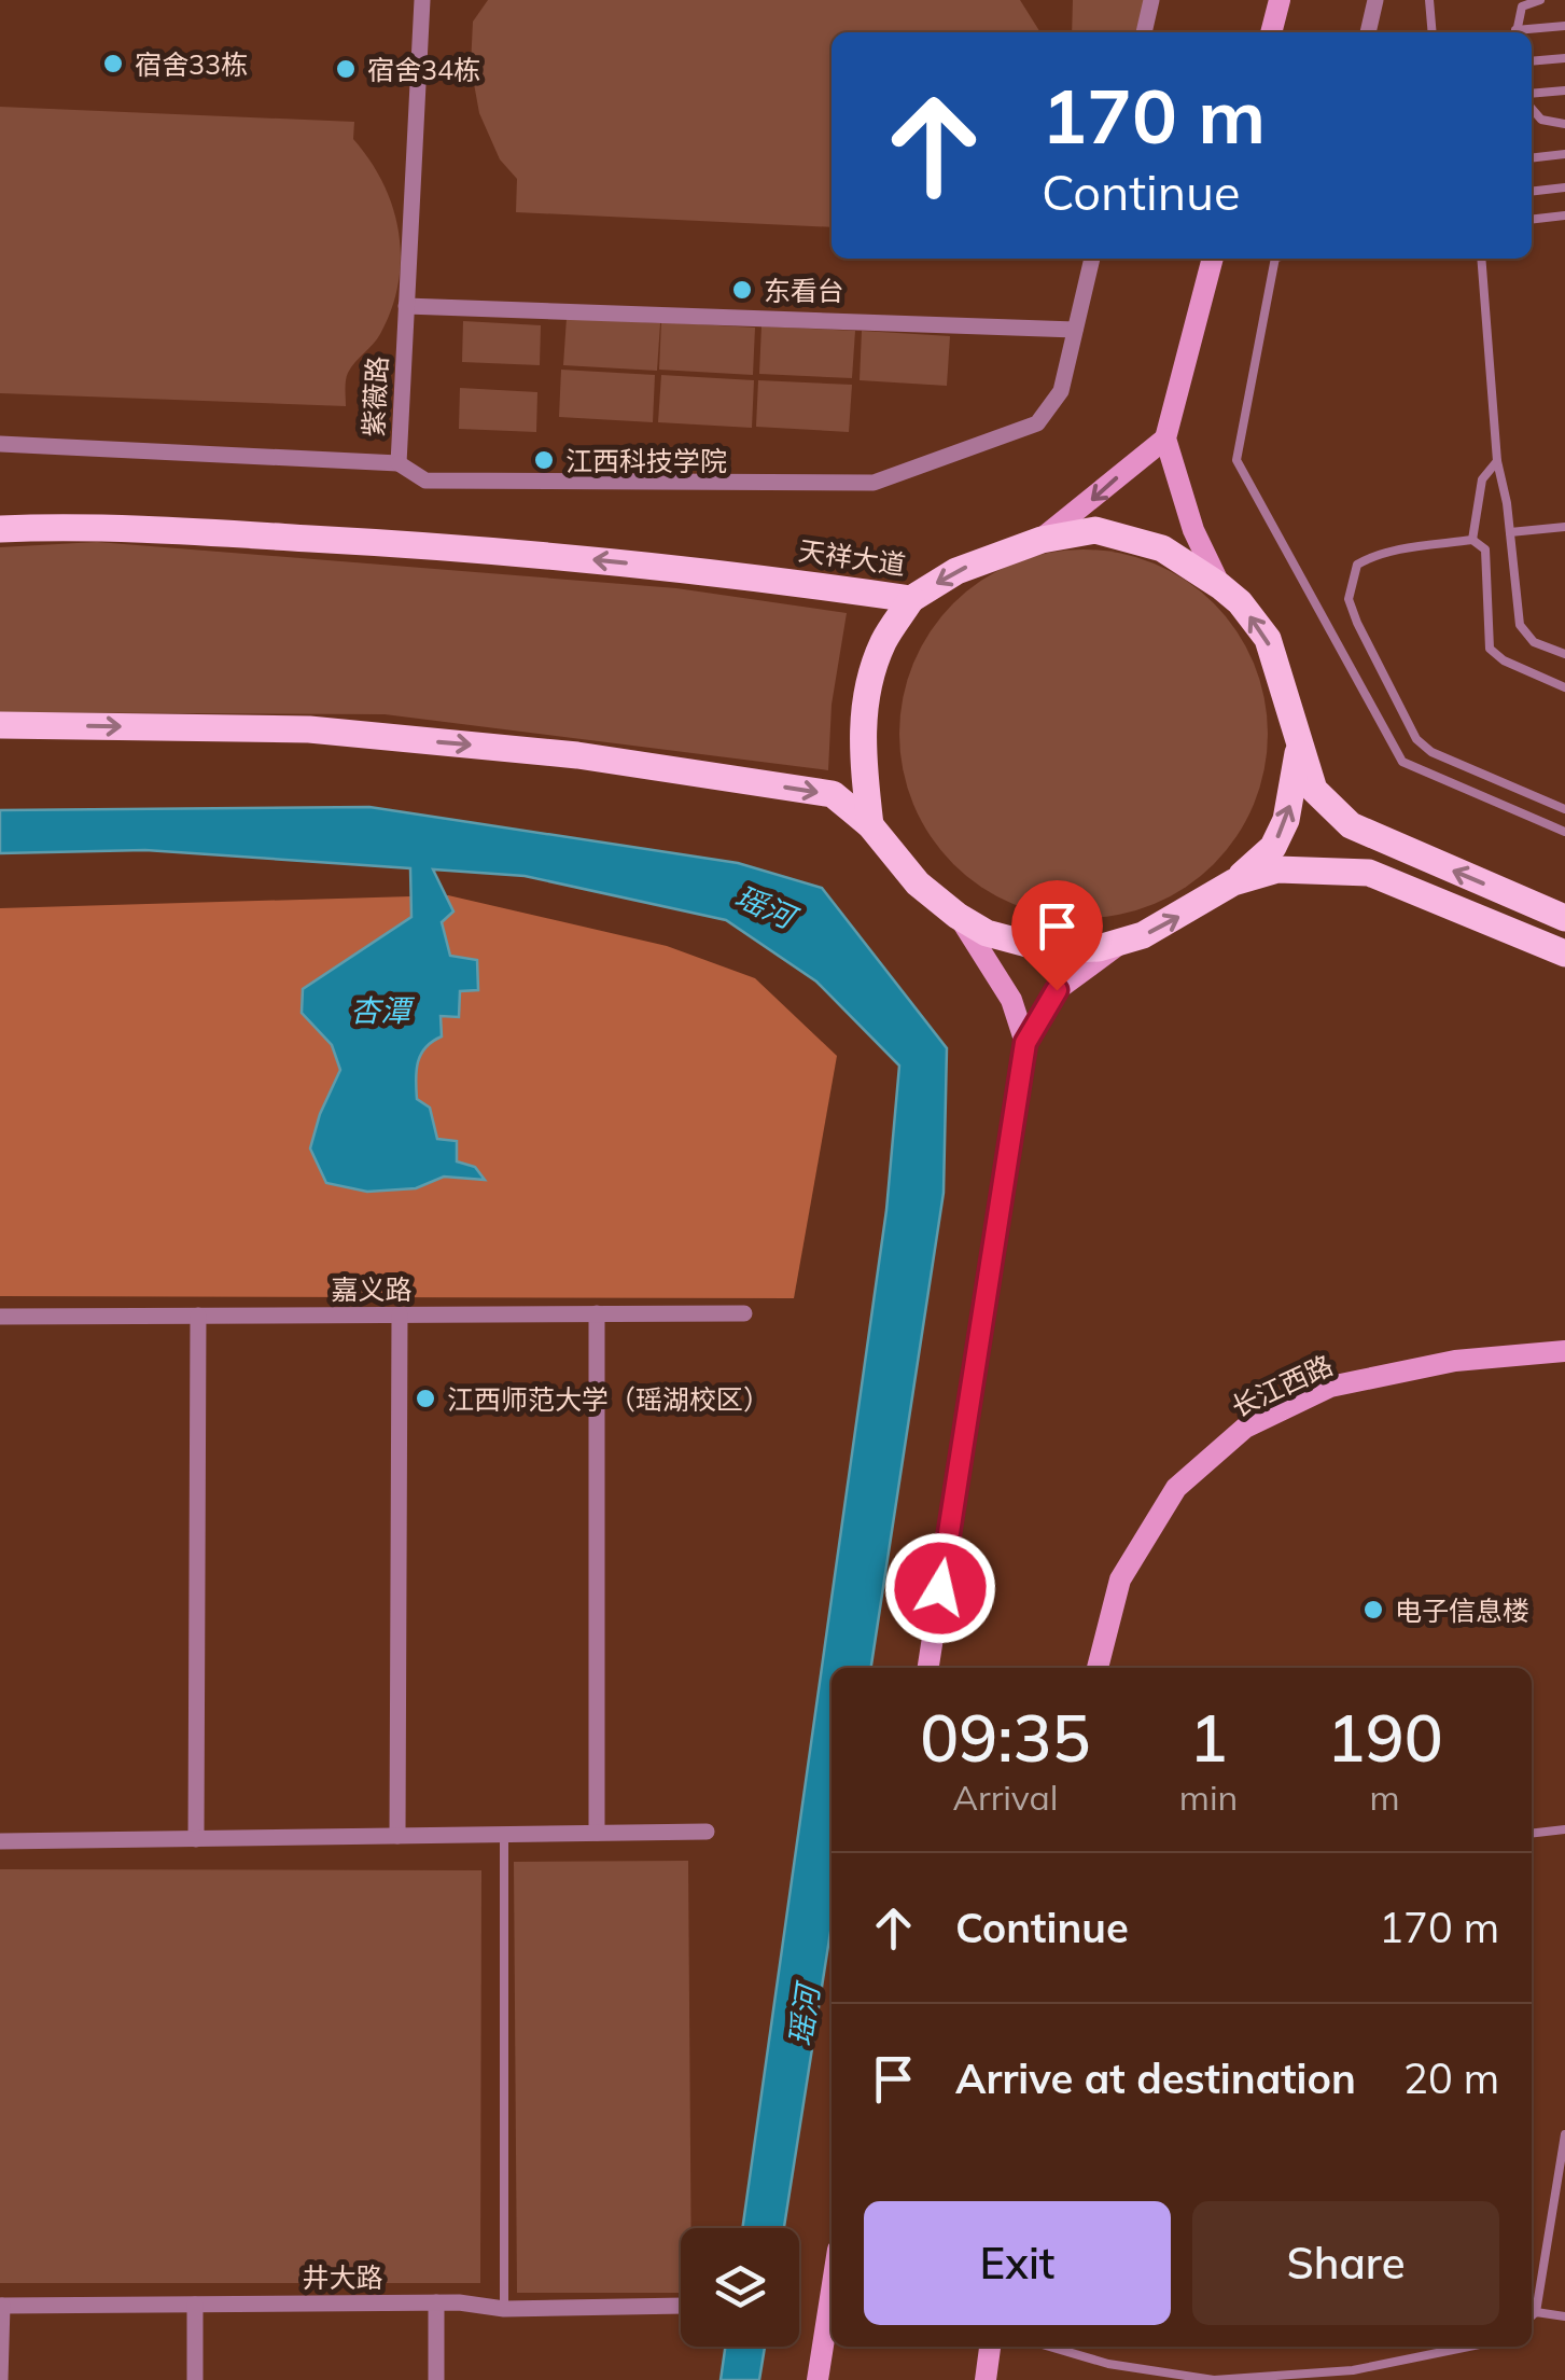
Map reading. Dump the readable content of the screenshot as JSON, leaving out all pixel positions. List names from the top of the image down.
{
  "streets": {
    "main road": ["天祥大道"],
    "street": [
      "紫薇路",
      "嘉义路",
      "长江西路",
      "井大路"
    ]
  },
  "water": ["瑶河", "杏潭"],
  "places": [
    "宿舍33栋",
    "宿舍34栋",
    "东看台",
    "江西科技学院",
    "江西师范大学（瑶湖校区）",
    "电子信息楼"
  ],
  "page": {
    "turn": ["170 m", "Continue"],
    "eta": [
      "09:35",
      "Arrival",
      "1",
      "min",
      "190",
      "m"
    ],
    "list": [
      {
        "name": "Continue",
        "value": "170 m"
      },
      {
        "name": "Arrive at destination",
        "value": "20 m"
      }
    ],
    "buttons": ["Exit", "Share"]
  }
}
